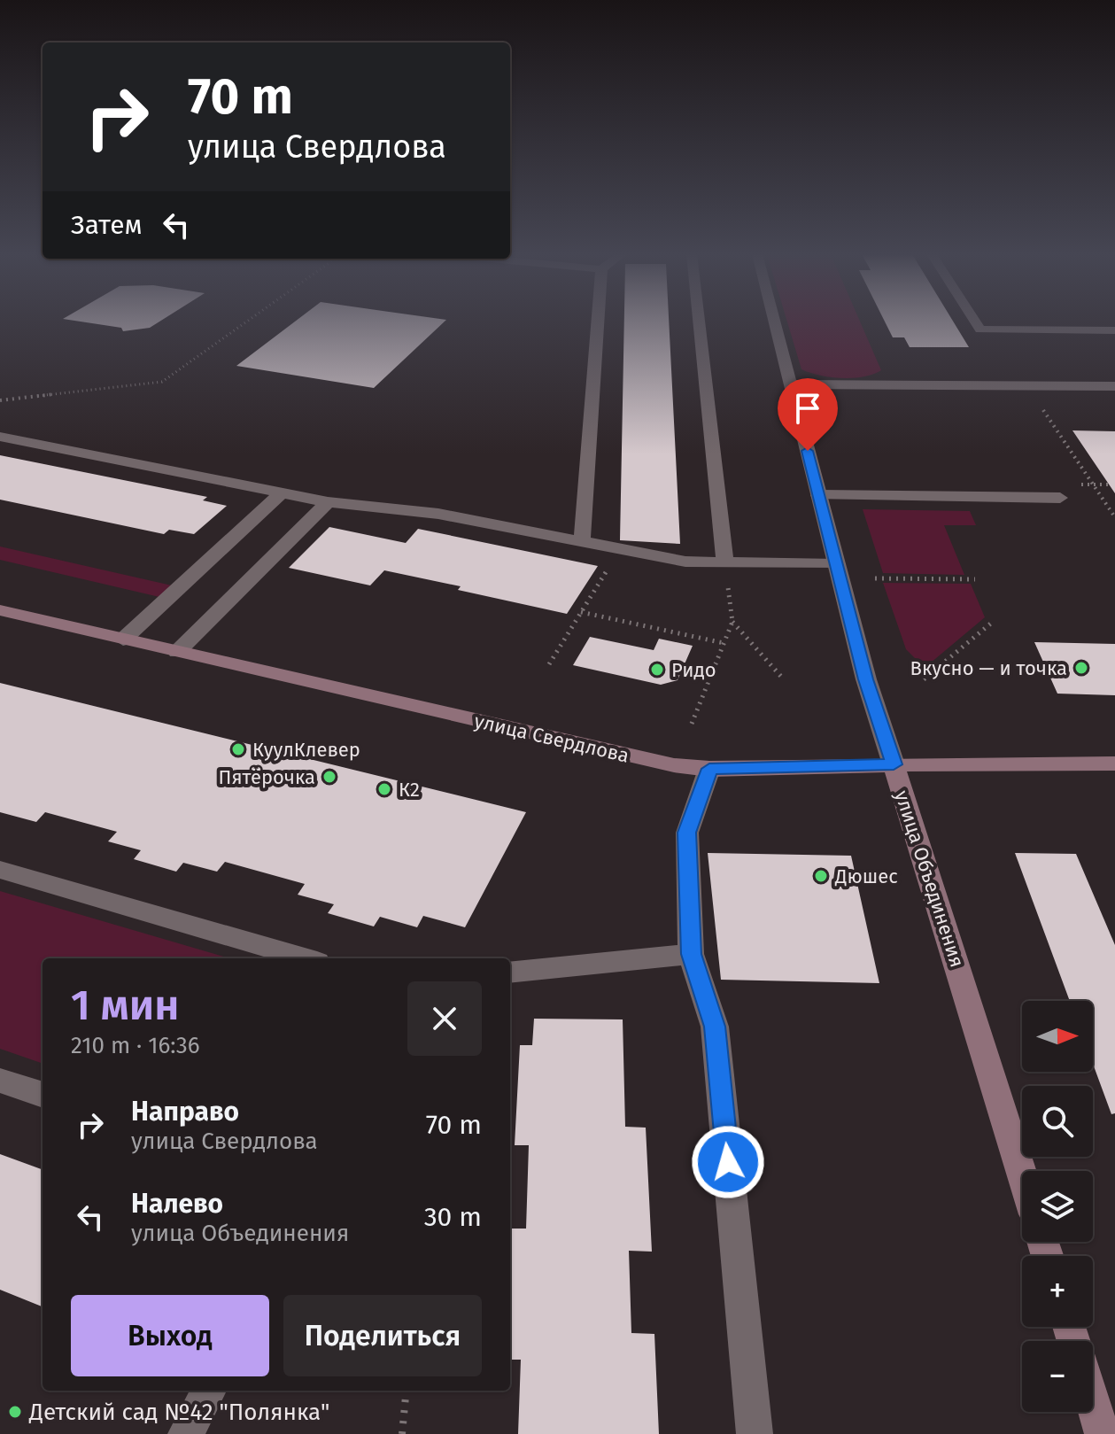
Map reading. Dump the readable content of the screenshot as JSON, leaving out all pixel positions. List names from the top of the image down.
{
  "streets": {
    "main road": ["улица Свердлова", "улица Объединения"]
  },
  "crossings": [
    ["улица Свердлова", "улица Объединения"]
  ],
  "places": [
    "Вкусно — и точка",
    "Ридо",
    "КуулКлевер",
    "Пятёрочка",
    "К2",
    "Дюшес",
    "Детский сад №42 \"Полянка\""
  ],
  "north": "right",
  "page": {
    "turn": ["70 m", "улица Свердлова"],
    "then": "Затем",
    "heading": ["1 мин", "210 m · 16:36"],
    "map_buttons": ["+", "−"],
    "list": [
      {
        "name": "Направо",
        "note": "улица Свердлова",
        "value": "70 m"
      },
      {
        "name": "Налево",
        "note": "улица Объединения",
        "value": "30 m"
      }
    ],
    "buttons": ["Выход", "Поделиться"]
  }
}
